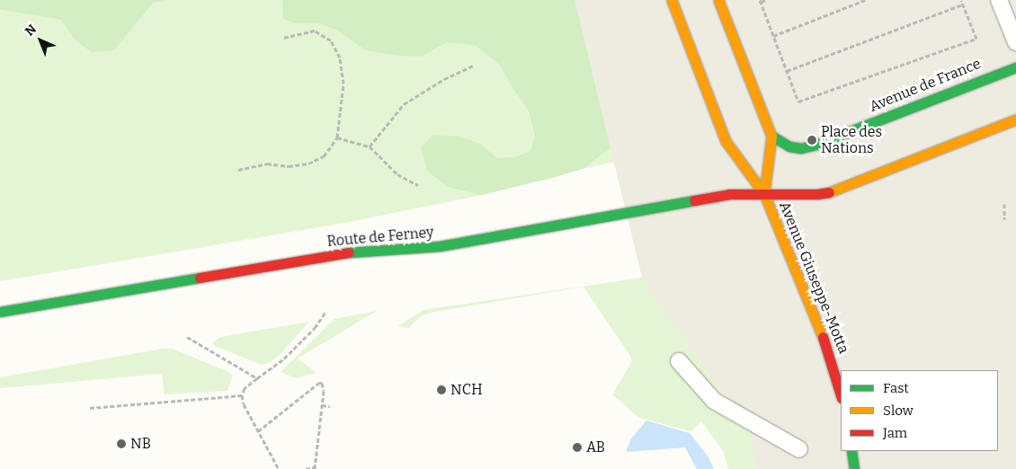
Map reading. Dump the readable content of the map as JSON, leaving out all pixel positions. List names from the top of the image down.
{
  "streets": {
    "main road": ["Avenue de France", "Route de Ferney", "Avenue Giuseppe-Motta"]
  },
  "crossings": [
    ["Route de Ferney", "Avenue Giuseppe-Motta"]
  ],
  "places": [
    "Place des Nations",
    "NCH",
    "NB",
    "AB"
  ],
  "legend": ["Fast", "Slow", "Jam"],
  "north": "top left"
}
